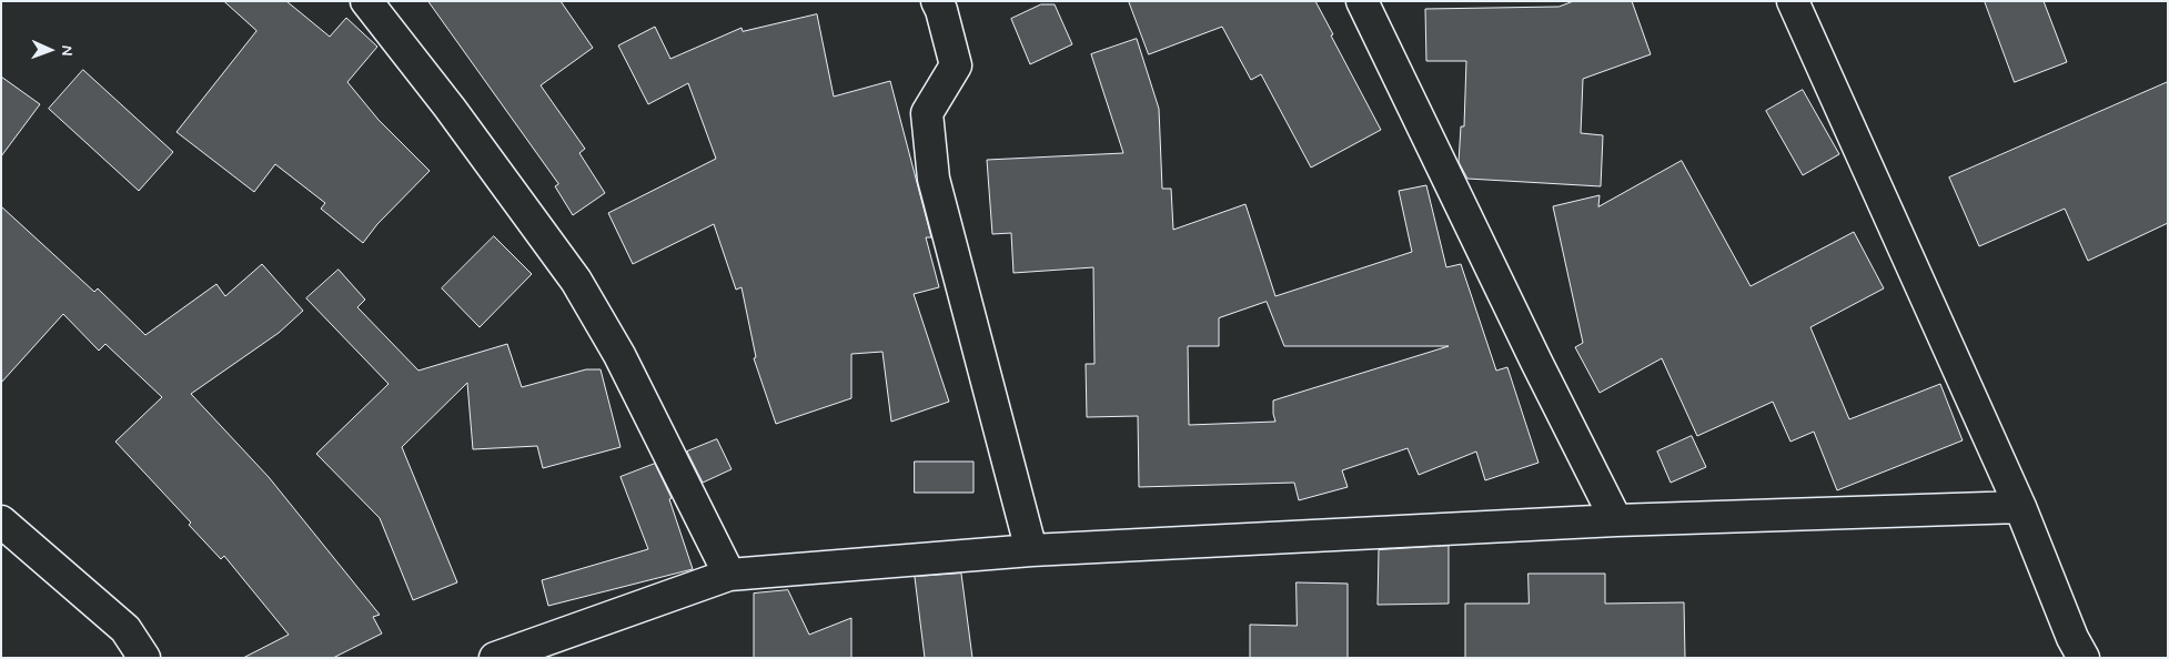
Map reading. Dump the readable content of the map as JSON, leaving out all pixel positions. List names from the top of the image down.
{
  "north": "right"
}
